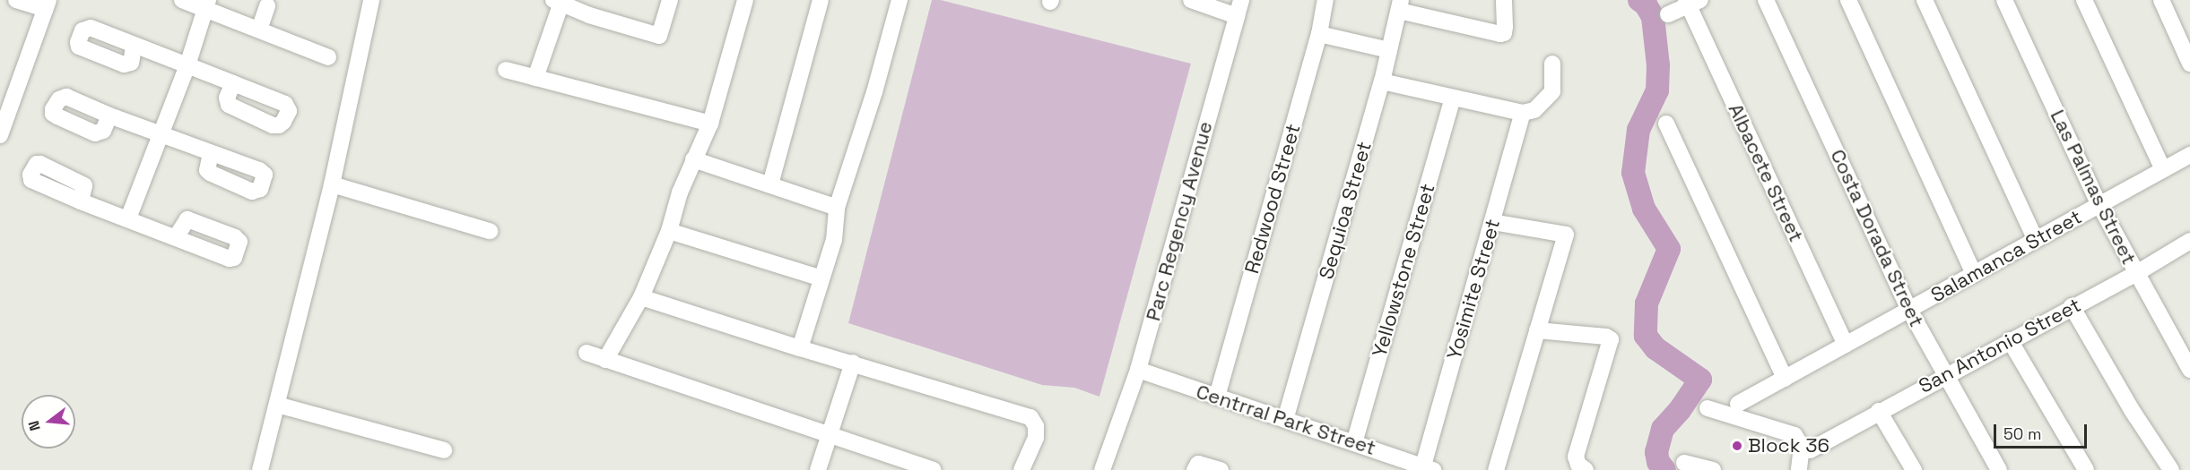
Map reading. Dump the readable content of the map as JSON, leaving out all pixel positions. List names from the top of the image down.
{
  "streets": {
    "street": [
      "Albacete Street",
      "Las Palmas Street",
      "Redwood Street",
      "Sequioa Street",
      "Parc Regency Avenue",
      "Costa Dorada Street",
      "Salamanca Street",
      "Yellowstone Street",
      "Yosimite Street",
      "San Antonio Street",
      "Centrral Park Street"
    ]
  },
  "crossings": [
    ["Albacete Street", "Salamanca Street"],
    ["Las Palmas Street", "Salamanca Street"],
    ["Las Palmas Street", "San Antonio Street"],
    ["Redwood Street", "Centrral Park Street"],
    ["Sequioa Street", "Centrral Park Street"],
    ["Parc Regency Avenue", "Centrral Park Street"],
    ["Costa Dorada Street", "Salamanca Street"],
    ["Costa Dorada Street", "San Antonio Street"],
    ["Yellowstone Street", "Centrral Park Street"],
    ["Yosimite Street", "Centrral Park Street"]
  ],
  "places": ["Block 36"],
  "scale_bar": "50 m",
  "north": "left"
}
